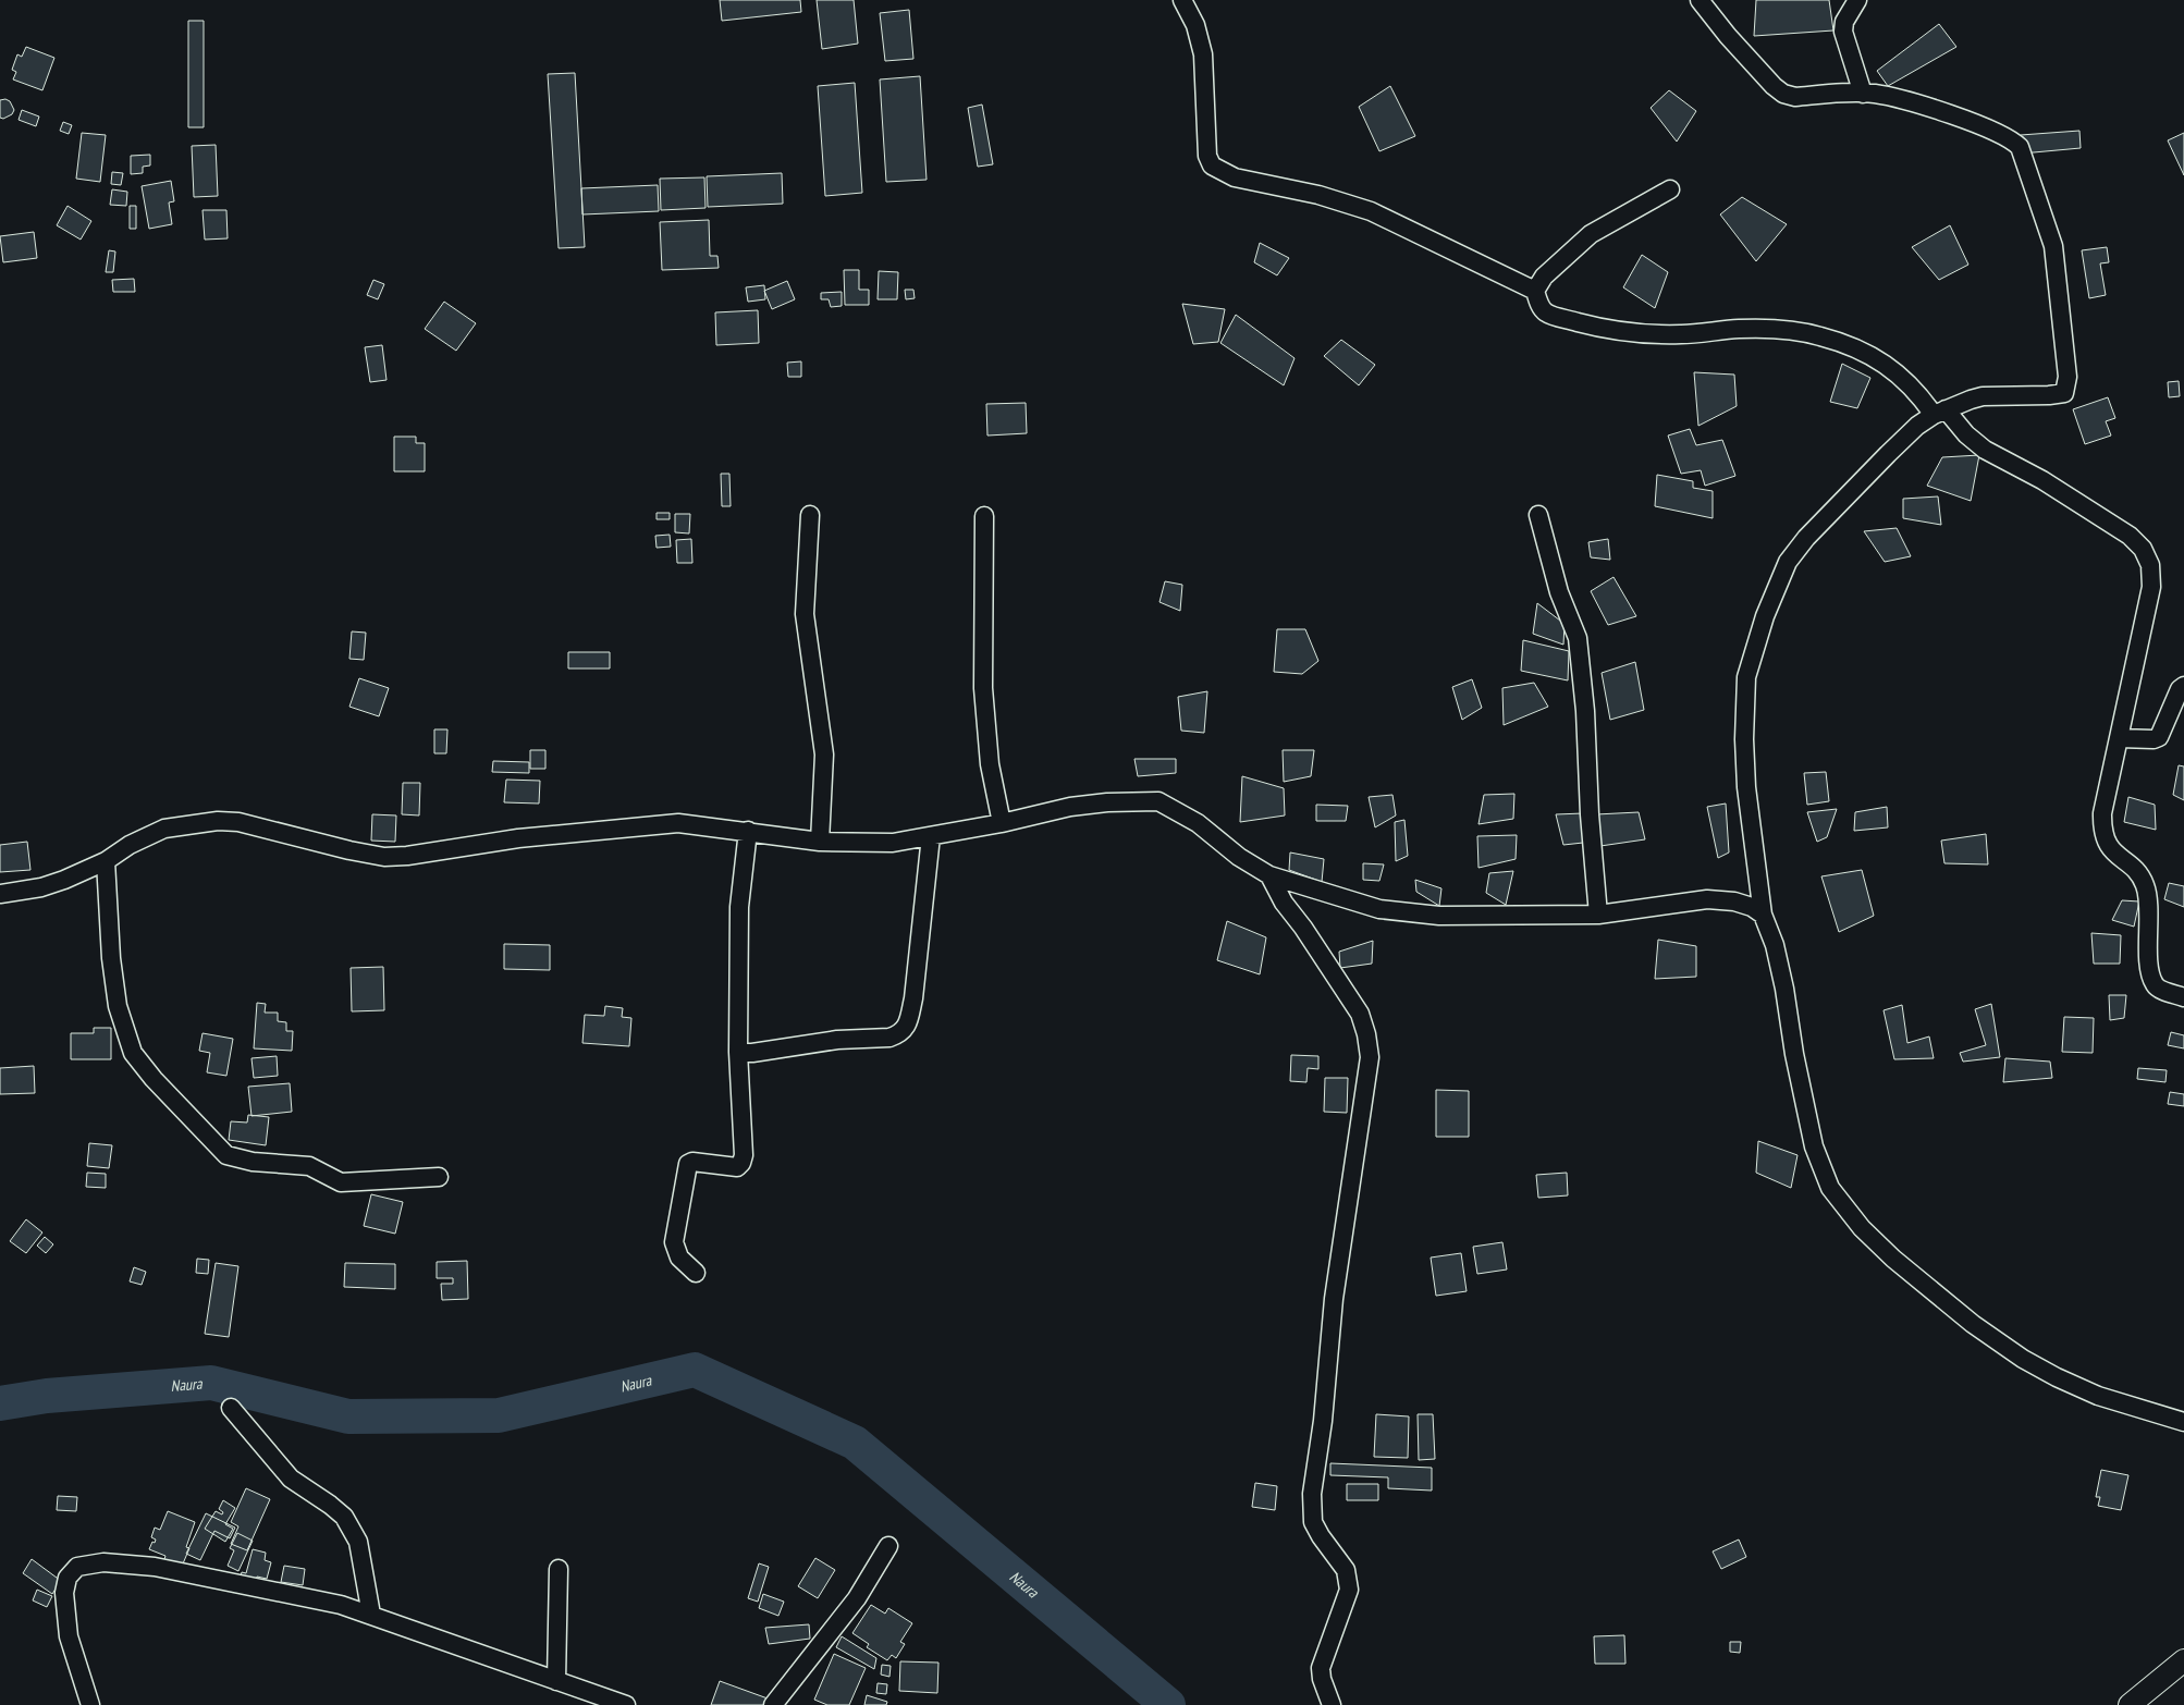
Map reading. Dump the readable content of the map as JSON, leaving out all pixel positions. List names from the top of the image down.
{
  "water": ["Naura"]
}
